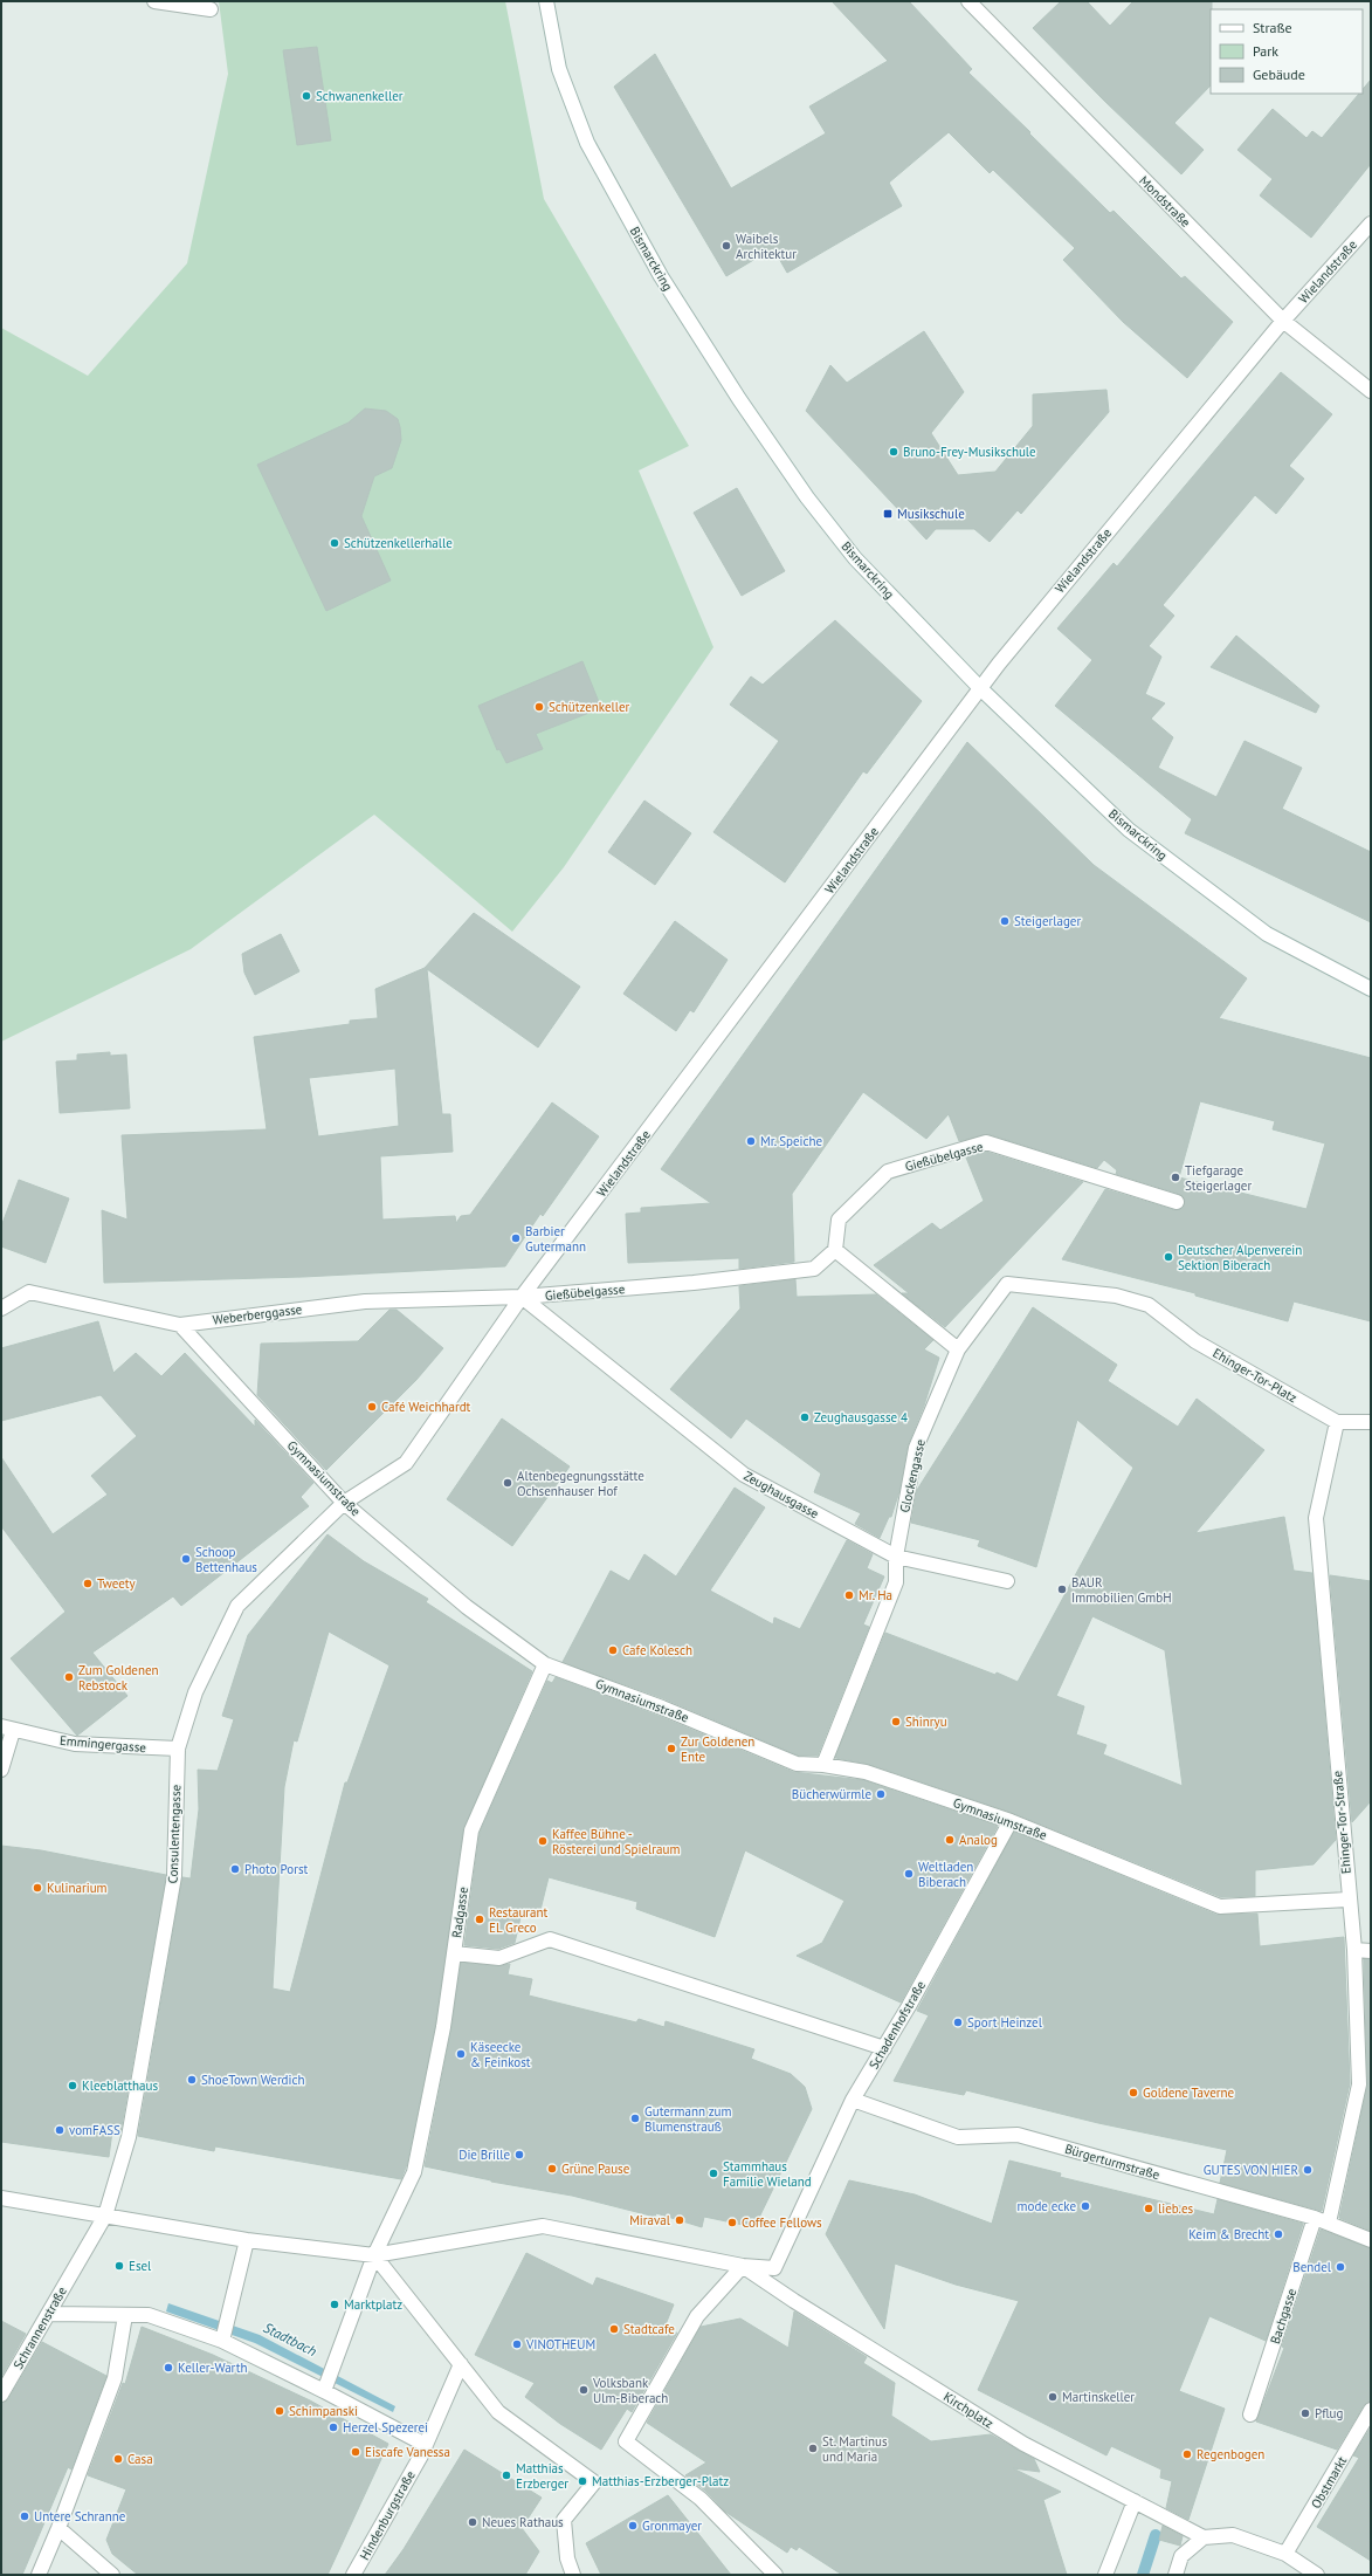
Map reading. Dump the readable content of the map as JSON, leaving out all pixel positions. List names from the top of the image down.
{
  "streets": {
    "street": [
      "Mondstraße",
      "Bismarckring",
      "Wielandstraße",
      "Gießübelgasse",
      "Weberberggasse",
      "Ehinger-Tor-Platz",
      "Glockengasse",
      "Gymnasiumstraße",
      "Zeughausgasse",
      "Emmingergasse",
      "Ehinger-Tor-Straße",
      "Consulentengasse",
      "Radgasse",
      "Schadenhofstraße",
      "Bürgerturmstraße",
      "Bachgasse",
      "Schrannenstraße",
      "Kirchplatz",
      "Obstmarkt",
      "Hindenburgstraße"
    ]
  },
  "crossings": [
    ["Mondstraße", "Wielandstraße"],
    ["Bismarckring", "Wielandstraße"],
    ["Wielandstraße", "Gießübelgasse"],
    ["Wielandstraße", "Weberberggasse"],
    ["Wielandstraße", "Gymnasiumstraße"],
    ["Wielandstraße", "Zeughausgasse"],
    ["Wielandstraße", "Consulentengasse"],
    ["Gießübelgasse", "Weberberggasse"],
    ["Gießübelgasse", "Zeughausgasse"],
    ["Weberberggasse", "Gymnasiumstraße"],
    ["Weberberggasse", "Zeughausgasse"],
    ["Ehinger-Tor-Platz", "Glockengasse"],
    ["Ehinger-Tor-Platz", "Ehinger-Tor-Straße"],
    ["Glockengasse", "Gymnasiumstraße"],
    ["Glockengasse", "Zeughausgasse"],
    ["Gymnasiumstraße", "Ehinger-Tor-Straße"],
    ["Gymnasiumstraße", "Consulentengasse"],
    ["Gymnasiumstraße", "Radgasse"],
    ["Gymnasiumstraße", "Schadenhofstraße"],
    ["Emmingergasse", "Consulentengasse"],
    ["Ehinger-Tor-Straße", "Bürgerturmstraße"],
    ["Consulentengasse", "Schrannenstraße"],
    ["Schadenhofstraße", "Bürgerturmstraße"],
    ["Schadenhofstraße", "Kirchplatz"],
    ["Bürgerturmstraße", "Bachgasse"]
  ],
  "water": ["Stadtbach"],
  "places": {
    "other": [
      "Schwanenkeller",
      "Waibels Architektur",
      "Bruno-Frey-Musikschule",
      "Schützenkellerhalle",
      "Schützenkeller",
      "Steigerlager",
      "Mr. Speiche",
      "Tiefgarage Steigerlager",
      "Barbier Gutermann",
      "Deutscher Alpenverein Sektion Biberach",
      "Café Weichhardt",
      "Zeughausgasse 4",
      "Altenbegegnungsstätte Ochsenhauser Hof",
      "Schoop Bettenhaus",
      "Tweety",
      "BAUR Immobilien GmbH",
      "Mr. Ha",
      "Cafe Kolesch",
      "Zum Goldenen Rebstock",
      "Shinryu",
      "Zur Goldenen Ente",
      "Bücherwürmle",
      "Analog",
      "Kaffee Bühne - Rösterei und Spielraum",
      "Photo Porst",
      "Weltladen Biberach",
      "Kulinarium",
      "Restaurant EL Greco",
      "Sport Heinzel",
      "Käseecke & Feinkost",
      "ShoeTown Werdich",
      "Kleeblatthaus",
      "Goldene Taverne",
      "Gutermann zum Blumenstrauß",
      "vomFASS",
      "Die Brille",
      "Grüne Pause",
      "GUTES VON HIER",
      "Stammhaus Familie Wieland",
      "mode ecke",
      "lieb.es",
      "Miraval",
      "Coffee Fellows",
      "Keim & Brecht",
      "Esel",
      "Bendel",
      "Marktplatz",
      "Stadtcafe",
      "VINOTHEUM",
      "Keller-Warth",
      "Volksbank Ulm-Biberach",
      "Martinskeller",
      "Schimpanski",
      "Pflug",
      "Herzel Spezerei",
      "St. Martinus und Maria",
      "Eiscafe Vanessa",
      "Regenbogen",
      "Casa",
      "Matthias Erzberger",
      "Matthias-Erzberger-Platz",
      "Untere Schranne",
      "Neues Rathaus",
      "Gronmayer"
    ],
    "transit": ["Musikschule"]
  },
  "legend": ["Straße", "Park", "Gebäude"]
}
